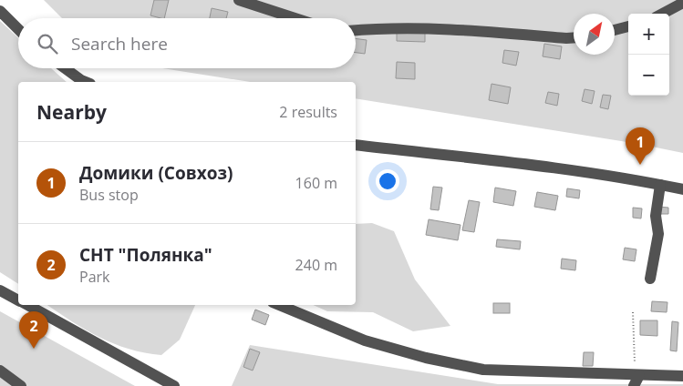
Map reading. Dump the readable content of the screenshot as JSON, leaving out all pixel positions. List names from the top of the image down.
{
  "north": "top right",
  "page": {
    "map_buttons": ["+", "−"],
    "search": "Search here",
    "heading": ["Nearby", "2 results"],
    "pins": ["1", "2"],
    "list": [
      {
        "mark": "1",
        "name": "Домики (Совхоз)",
        "note": "Bus stop",
        "value": "160 m"
      },
      {
        "mark": "2",
        "name": "СНТ \"Полянка\"",
        "note": "Park",
        "value": "240 m"
      }
    ]
  }
}
